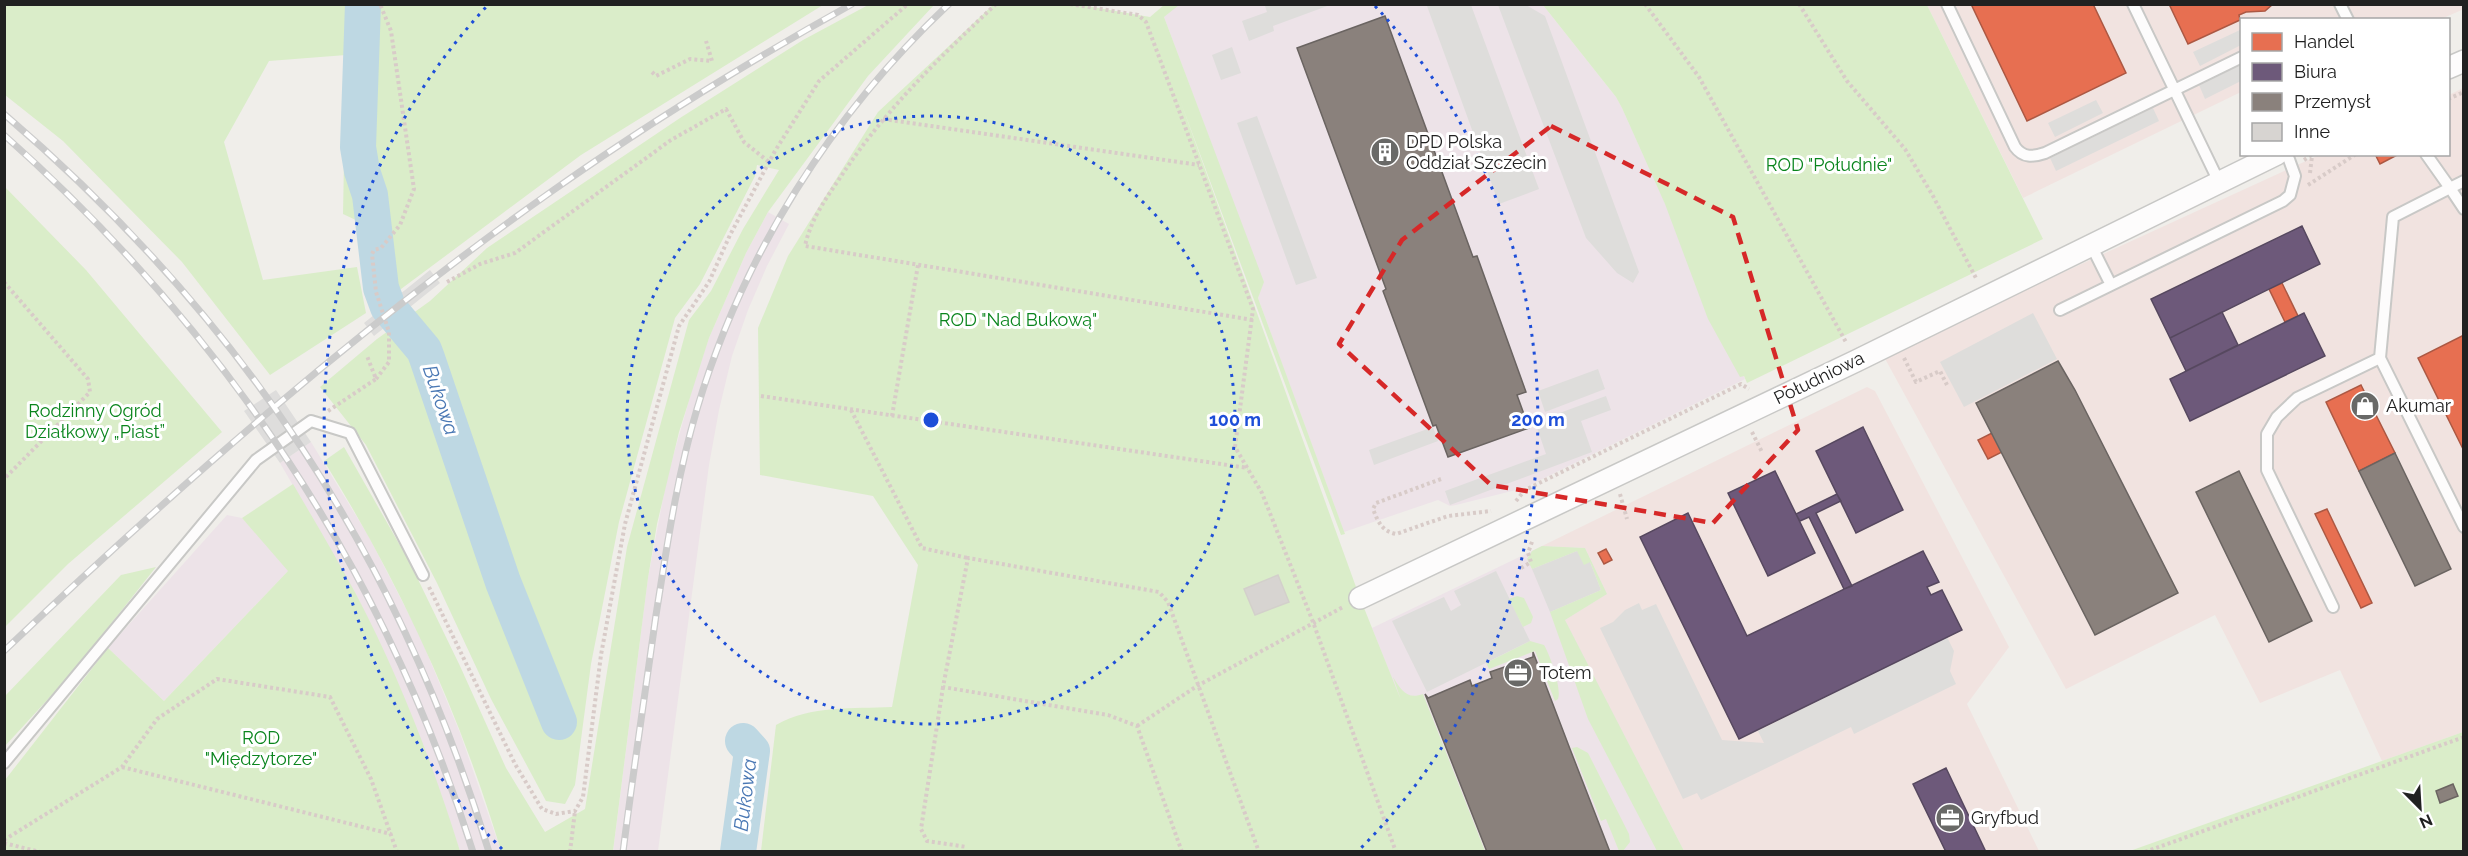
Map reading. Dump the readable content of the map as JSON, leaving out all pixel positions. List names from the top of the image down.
{
  "streets": {
    "street": ["Południowa"]
  },
  "water": ["Bukowa"],
  "parks": [
    "ROD \"Południe\"",
    "ROD \"Nad Bukową\"",
    "Rodzinny Ogród Działkowy „Piast”",
    "ROD \"Międzytorze\""
  ],
  "places": {
    "building": ["DPD Polska Oddział Szczecin"],
    "shop": ["Akumar"],
    "office": ["Totem", "Gryfbud"]
  },
  "legend": [
    "Handel",
    "Biura",
    "Przemysł",
    "Inne"
  ],
  "north": "bottom right",
  "rings": ["100 m", "200 m"]
}
